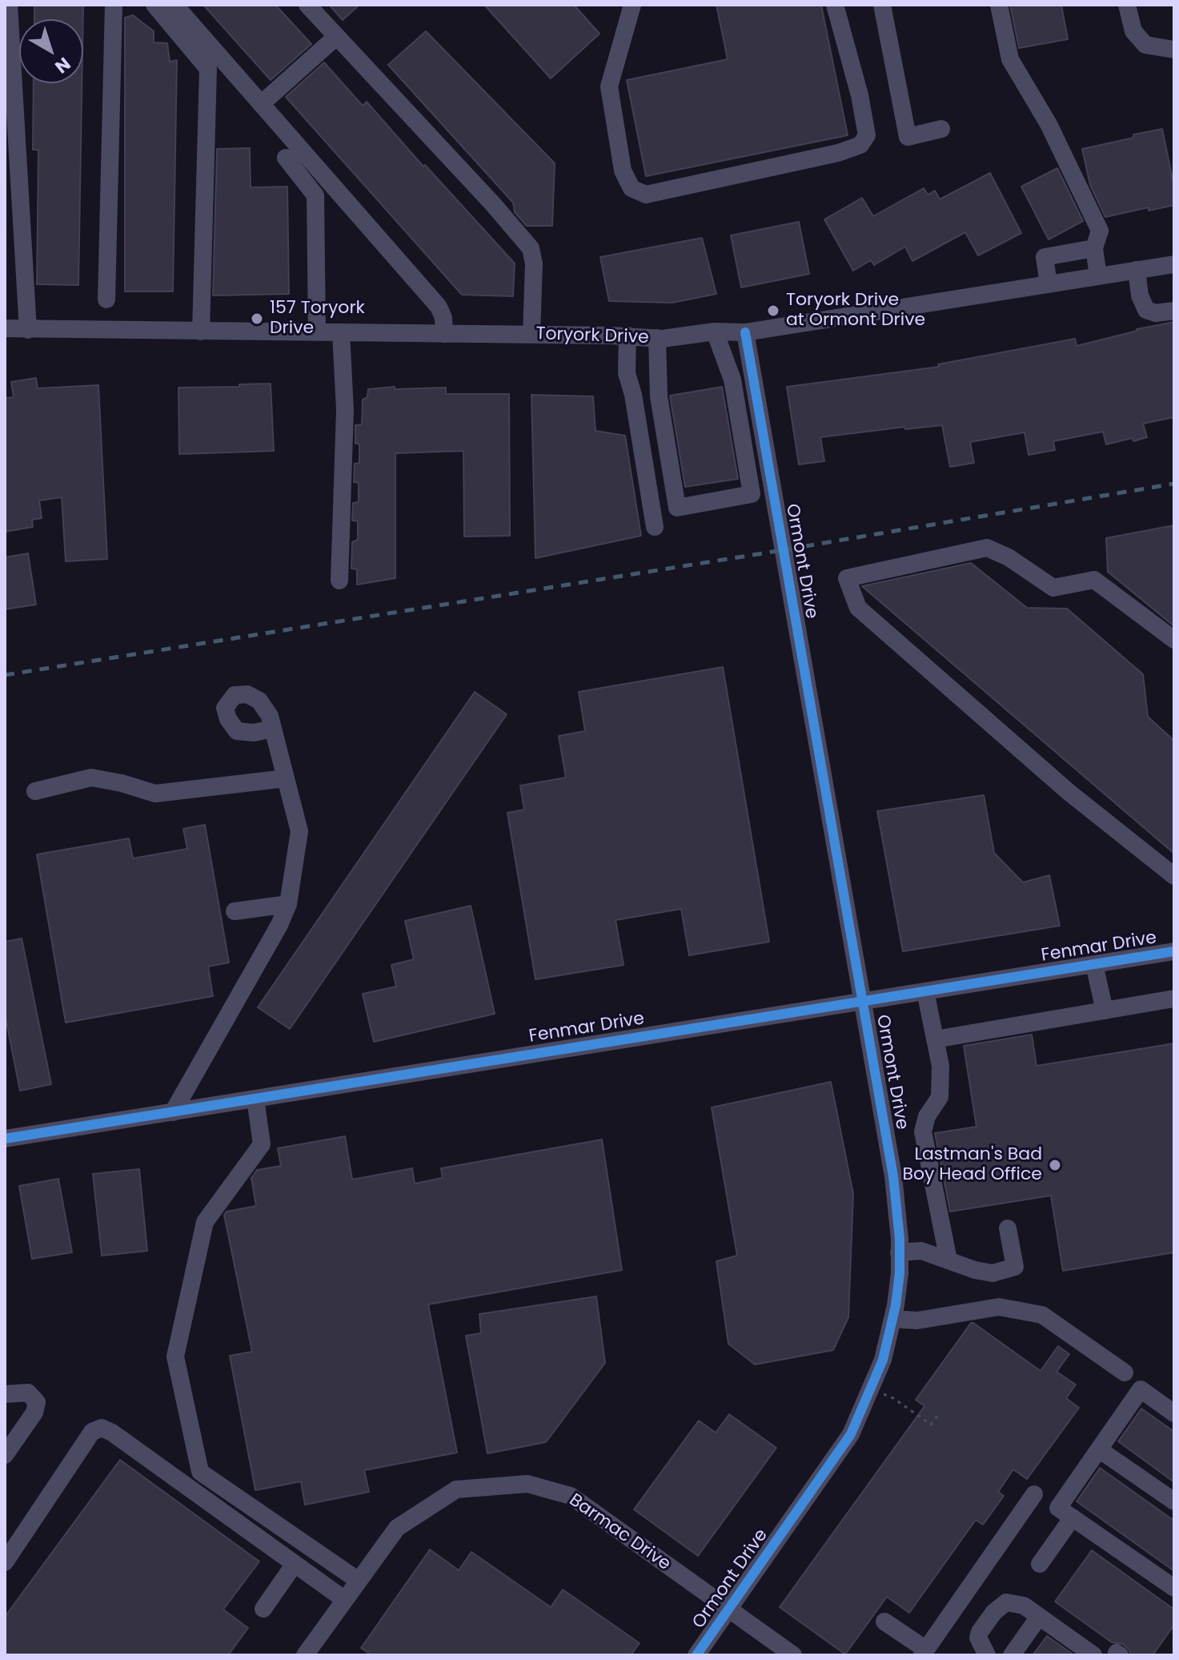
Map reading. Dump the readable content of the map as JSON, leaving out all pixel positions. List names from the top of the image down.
{
  "streets": {
    "street": [
      "Toryork Drive",
      "Ormont Drive",
      "Fenmar Drive",
      "Barmac Drive"
    ]
  },
  "crossings": [
    ["Toryork Drive", "Ormont Drive"],
    ["Ormont Drive", "Fenmar Drive"],
    ["Ormont Drive", "Barmac Drive"]
  ],
  "places": ["Toryork Drive at Ormont Drive", "157 Toryork Drive", "Lastman's Bad Boy Head Office"],
  "north": "bottom right"
}
